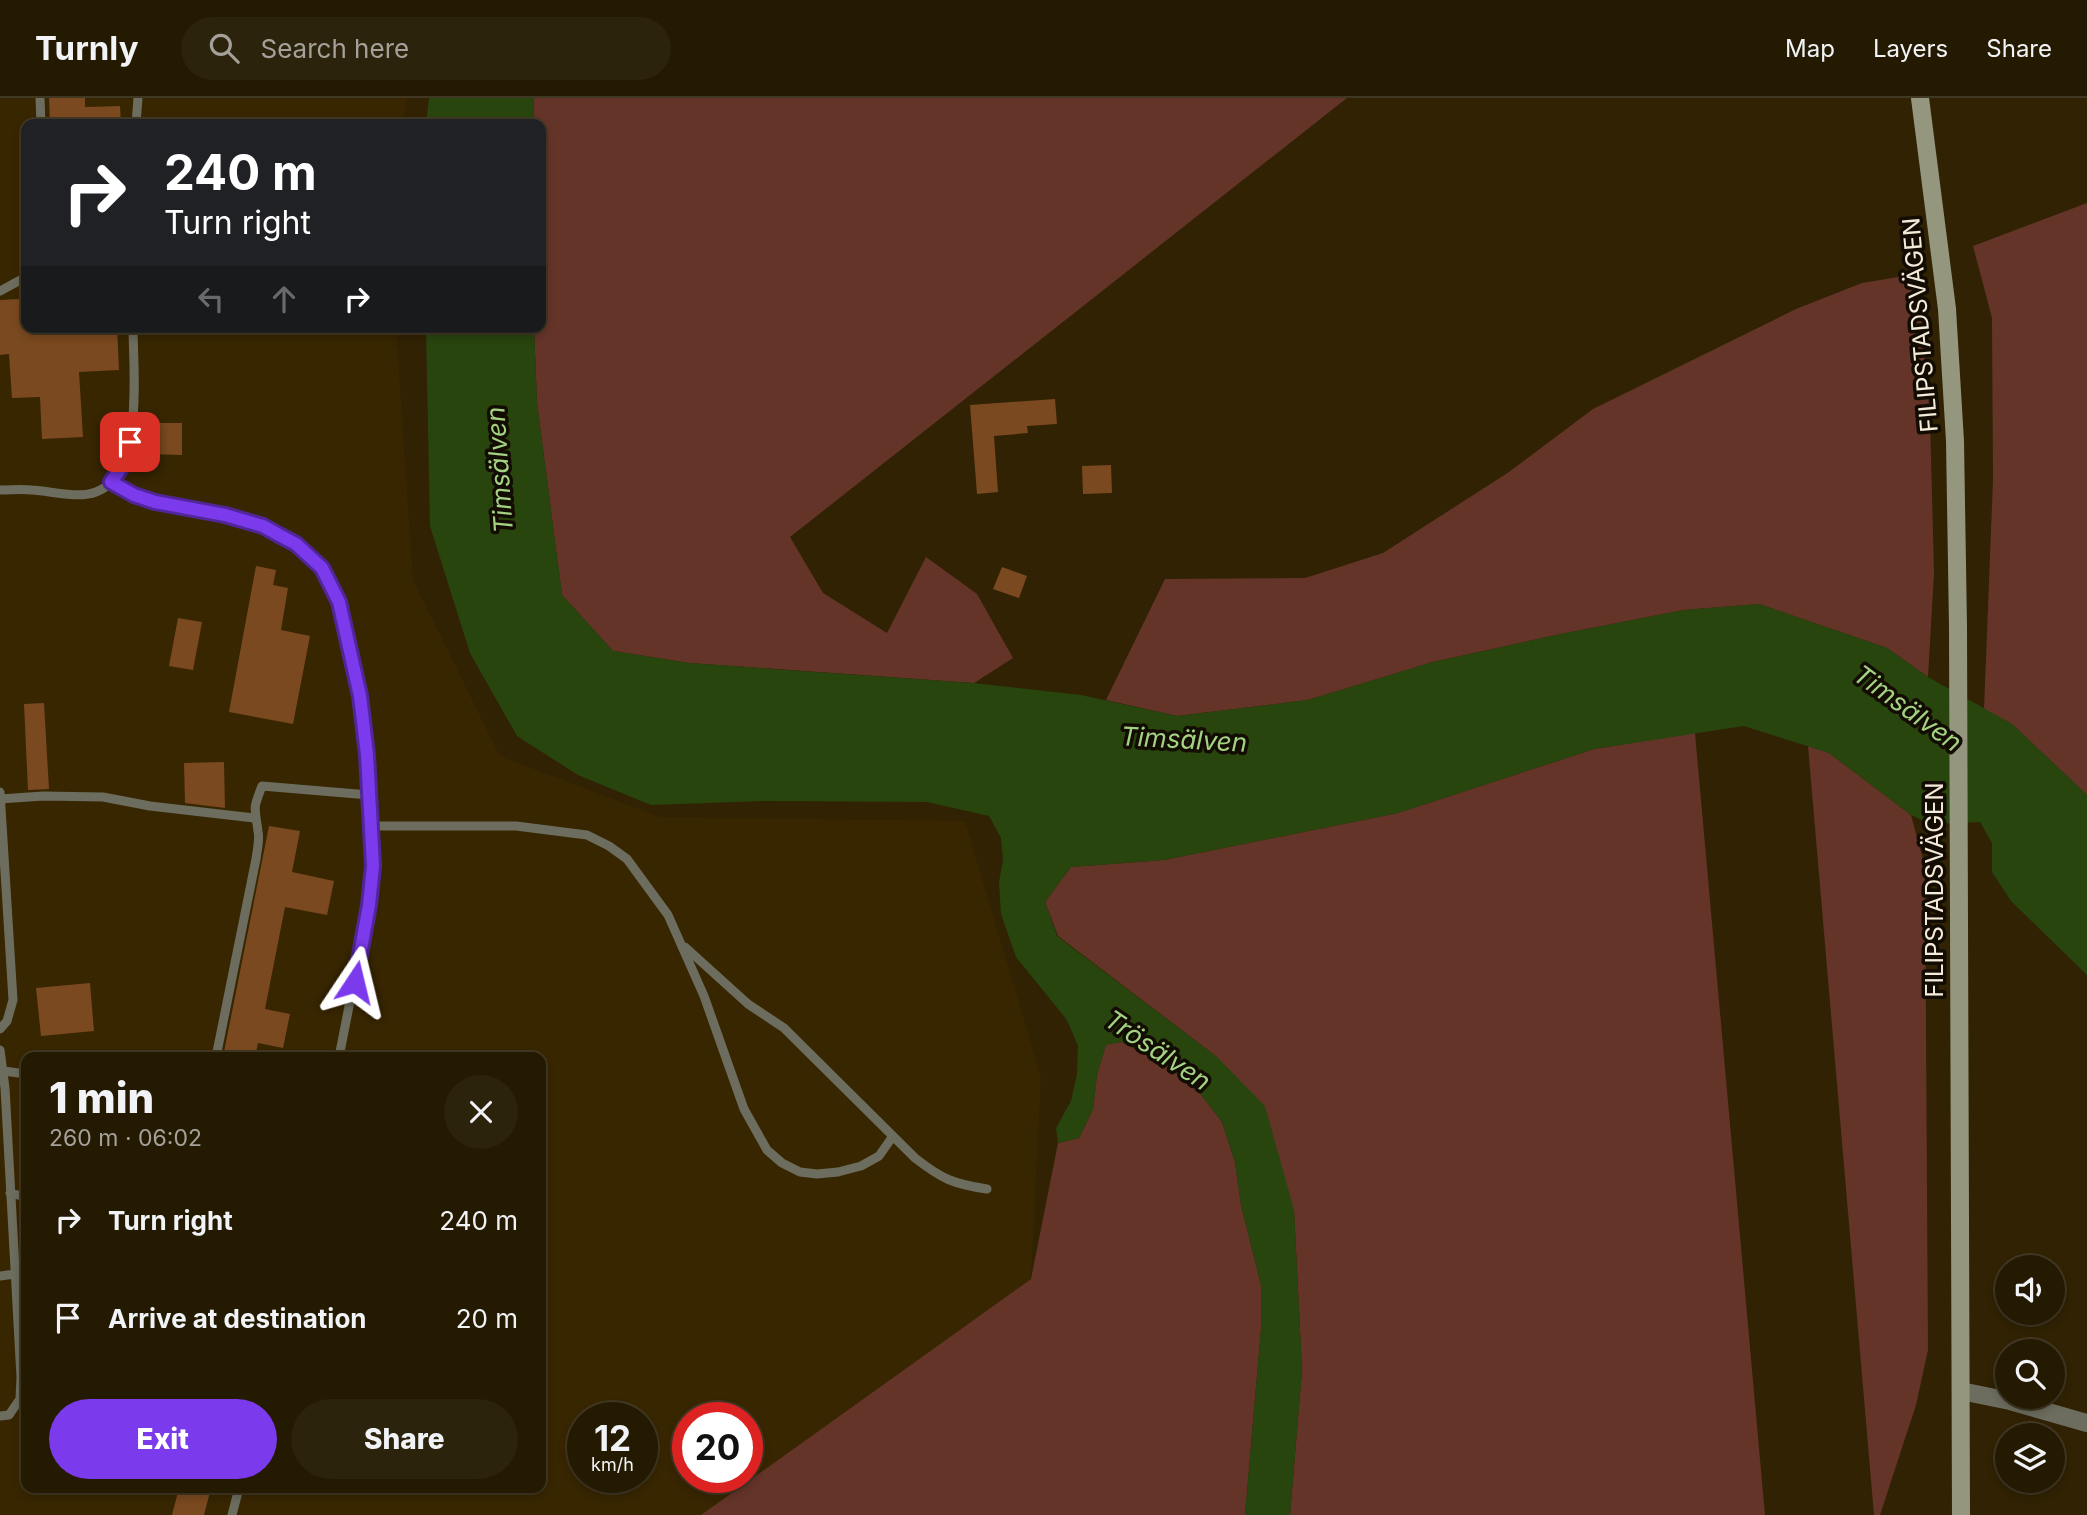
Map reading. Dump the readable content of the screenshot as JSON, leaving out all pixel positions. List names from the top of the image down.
{
  "streets": {
    "main road": ["FILIPSTADSVÄGEN"]
  },
  "water": ["Timsälven", "Trösälven"],
  "page": {
    "header": "Turnly",
    "search": "Search here",
    "nav": ["Map", "Layers", "Share"],
    "turn": ["240 m", "Turn right"],
    "heading": ["1 min", "260 m · 06:02"],
    "list": [
      {
        "name": "Turn right",
        "value": "240 m"
      },
      {
        "name": "Arrive at destination",
        "value": "20 m"
      }
    ],
    "buttons": ["Exit", "Share"],
    "speed": "12 km/h",
    "limit": "20"
  }
}
